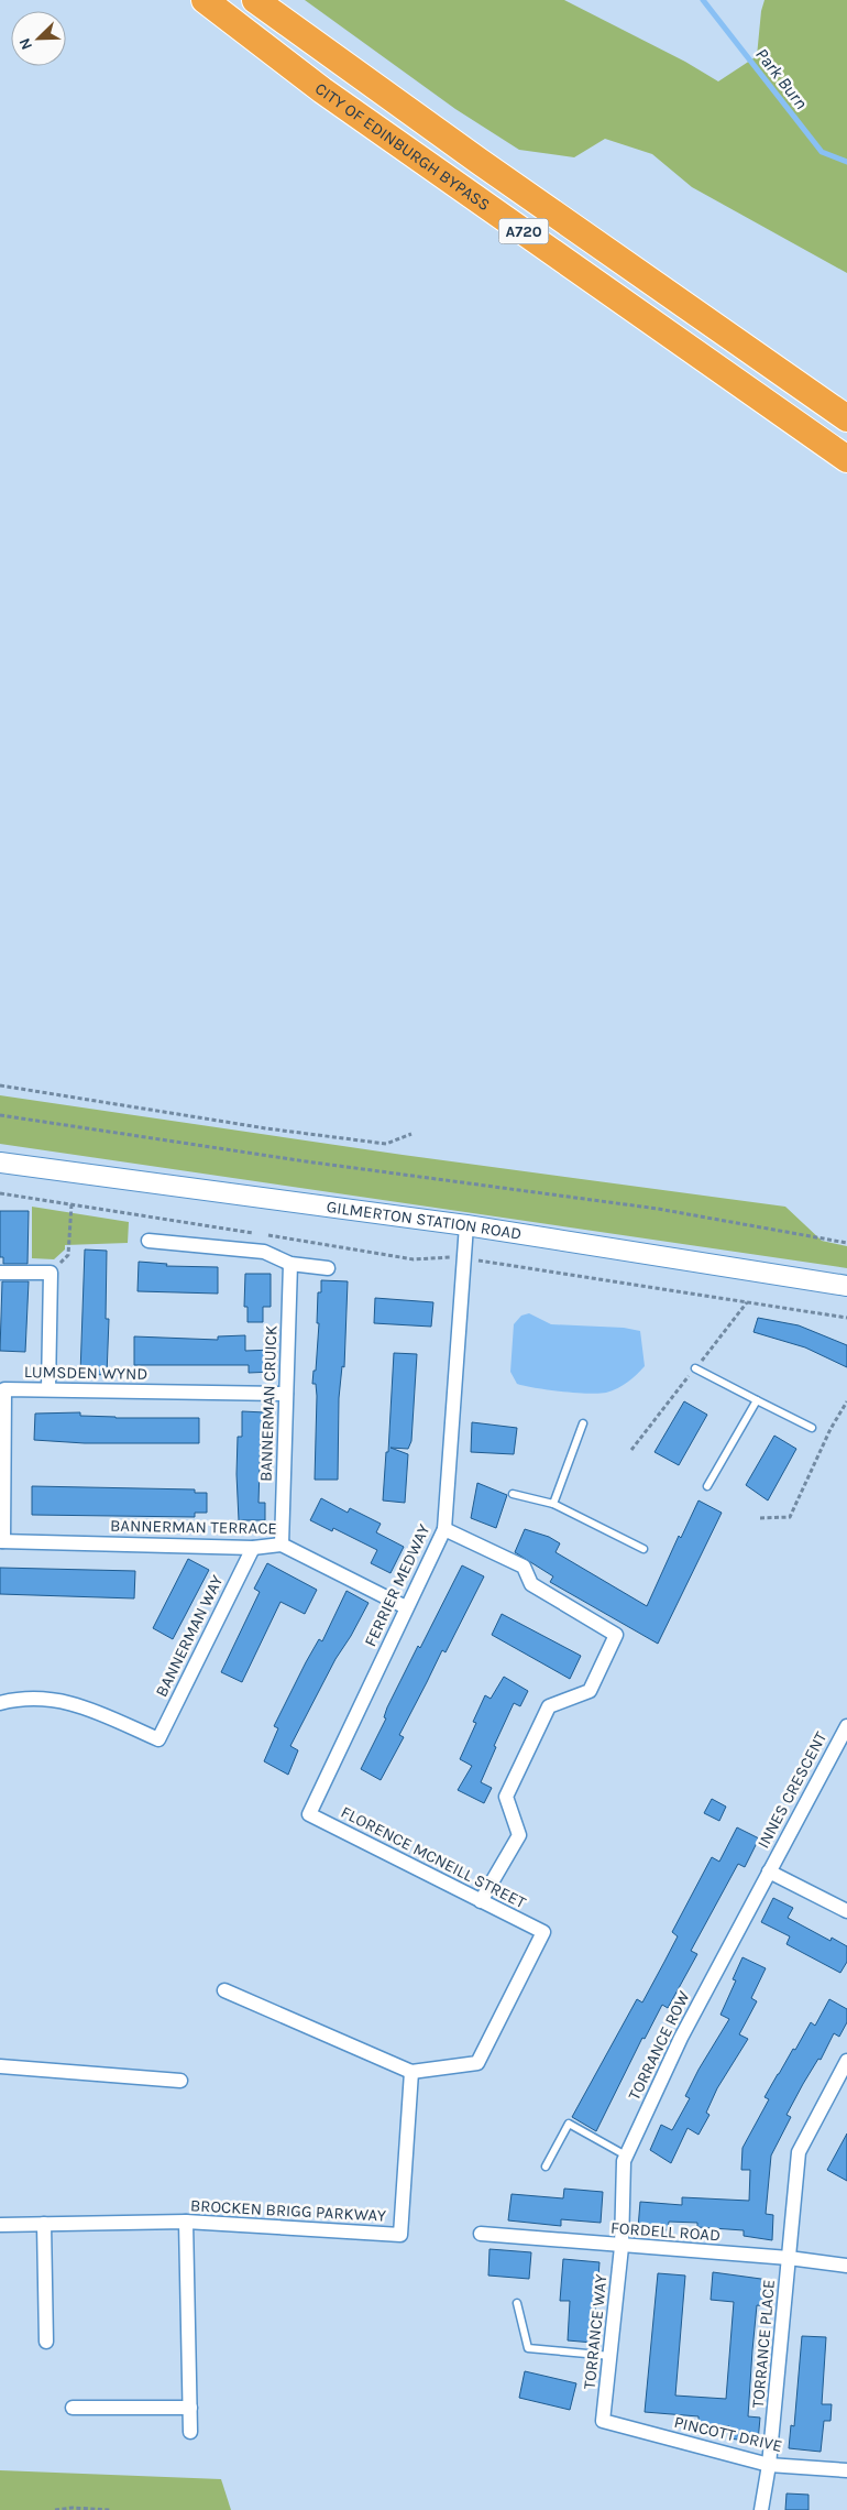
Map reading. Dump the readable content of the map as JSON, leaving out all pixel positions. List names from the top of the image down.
{
  "streets": {
    "highway": ["CITY OF EDINBURGH BYPASS", "A720"],
    "street": [
      "GILMERTON STATION ROAD",
      "LUMSDEN WYND",
      "BANNERMAN CRUICK",
      "BANNERMAN TERRACE",
      "FERRIER MEDWAY",
      "BANNERMAN WAY",
      "INNES CRESCENT",
      "FLORENCE MCNEILL STREET",
      "TORRANCE ROW",
      "BROCKEN BRIGG PARKWAY",
      "FORDELL ROAD",
      "TORRANCE WAY",
      "TORRANCE PLACE",
      "PINCOTT DRIVE"
    ]
  },
  "crossings": [
    ["GILMERTON STATION ROAD", "FERRIER MEDWAY"],
    ["LUMSDEN WYND", "BANNERMAN CRUICK"],
    ["LUMSDEN WYND", "BANNERMAN TERRACE"],
    ["BANNERMAN CRUICK", "BANNERMAN TERRACE"],
    ["BANNERMAN TERRACE", "FERRIER MEDWAY"],
    ["BANNERMAN TERRACE", "BANNERMAN WAY"],
    ["FERRIER MEDWAY", "FLORENCE MCNEILL STREET"],
    ["INNES CRESCENT", "TORRANCE ROW"],
    ["FLORENCE MCNEILL STREET", "BROCKEN BRIGG PARKWAY"],
    ["TORRANCE ROW", "FORDELL ROAD"],
    ["TORRANCE ROW", "TORRANCE WAY"],
    ["FORDELL ROAD", "TORRANCE WAY"],
    ["FORDELL ROAD", "TORRANCE PLACE"],
    ["TORRANCE WAY", "PINCOTT DRIVE"],
    ["TORRANCE PLACE", "PINCOTT DRIVE"]
  ],
  "water": ["Park Burn"],
  "north": "bottom left"
}
